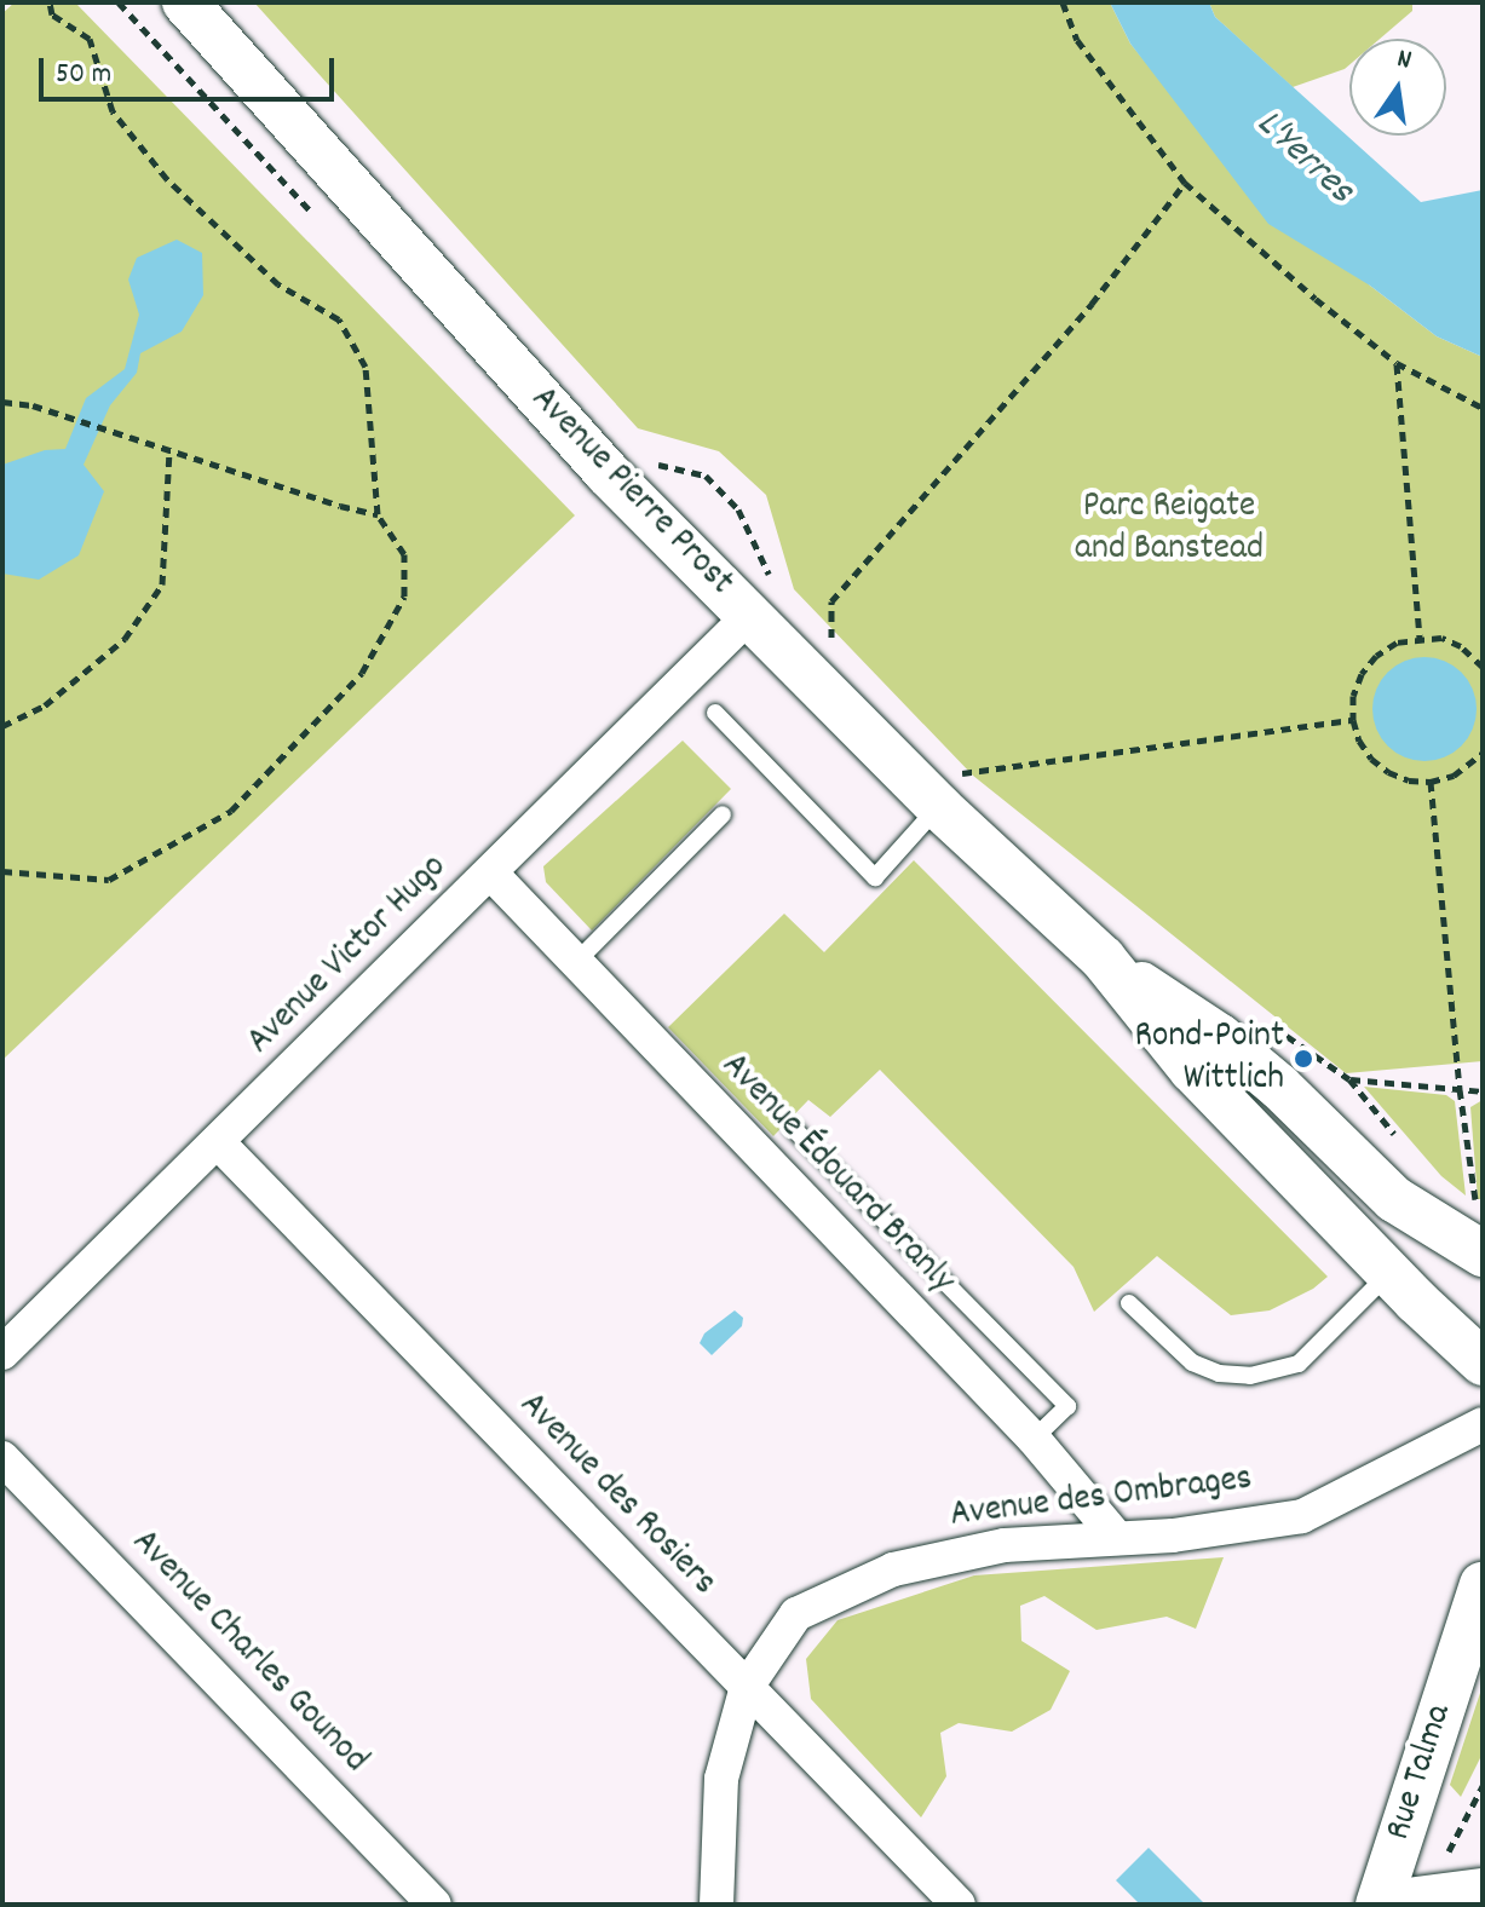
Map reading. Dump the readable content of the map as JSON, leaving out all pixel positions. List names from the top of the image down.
{
  "streets": {
    "main road": ["Avenue Pierre Prost", "Rue Talma"],
    "street": [
      "Avenue Victor Hugo",
      "Avenue Édouard Branly",
      "Avenue des Rosiers",
      "Avenue des Ombrages",
      "Avenue Charles Gounod"
    ]
  },
  "crossings": [
    ["Avenue Pierre Prost", "Avenue Victor Hugo"],
    ["Avenue Victor Hugo", "Avenue Édouard Branly"],
    ["Avenue Victor Hugo", "Avenue des Rosiers"],
    ["Avenue Édouard Branly", "Avenue des Ombrages"],
    ["Avenue des Rosiers", "Avenue des Ombrages"]
  ],
  "water": ["L'Yerres"],
  "parks": ["Parc Reigate and Banstead"],
  "places": ["Rond-Point Wittlich"],
  "scale_bar": "50 m",
  "north": "top"
}
